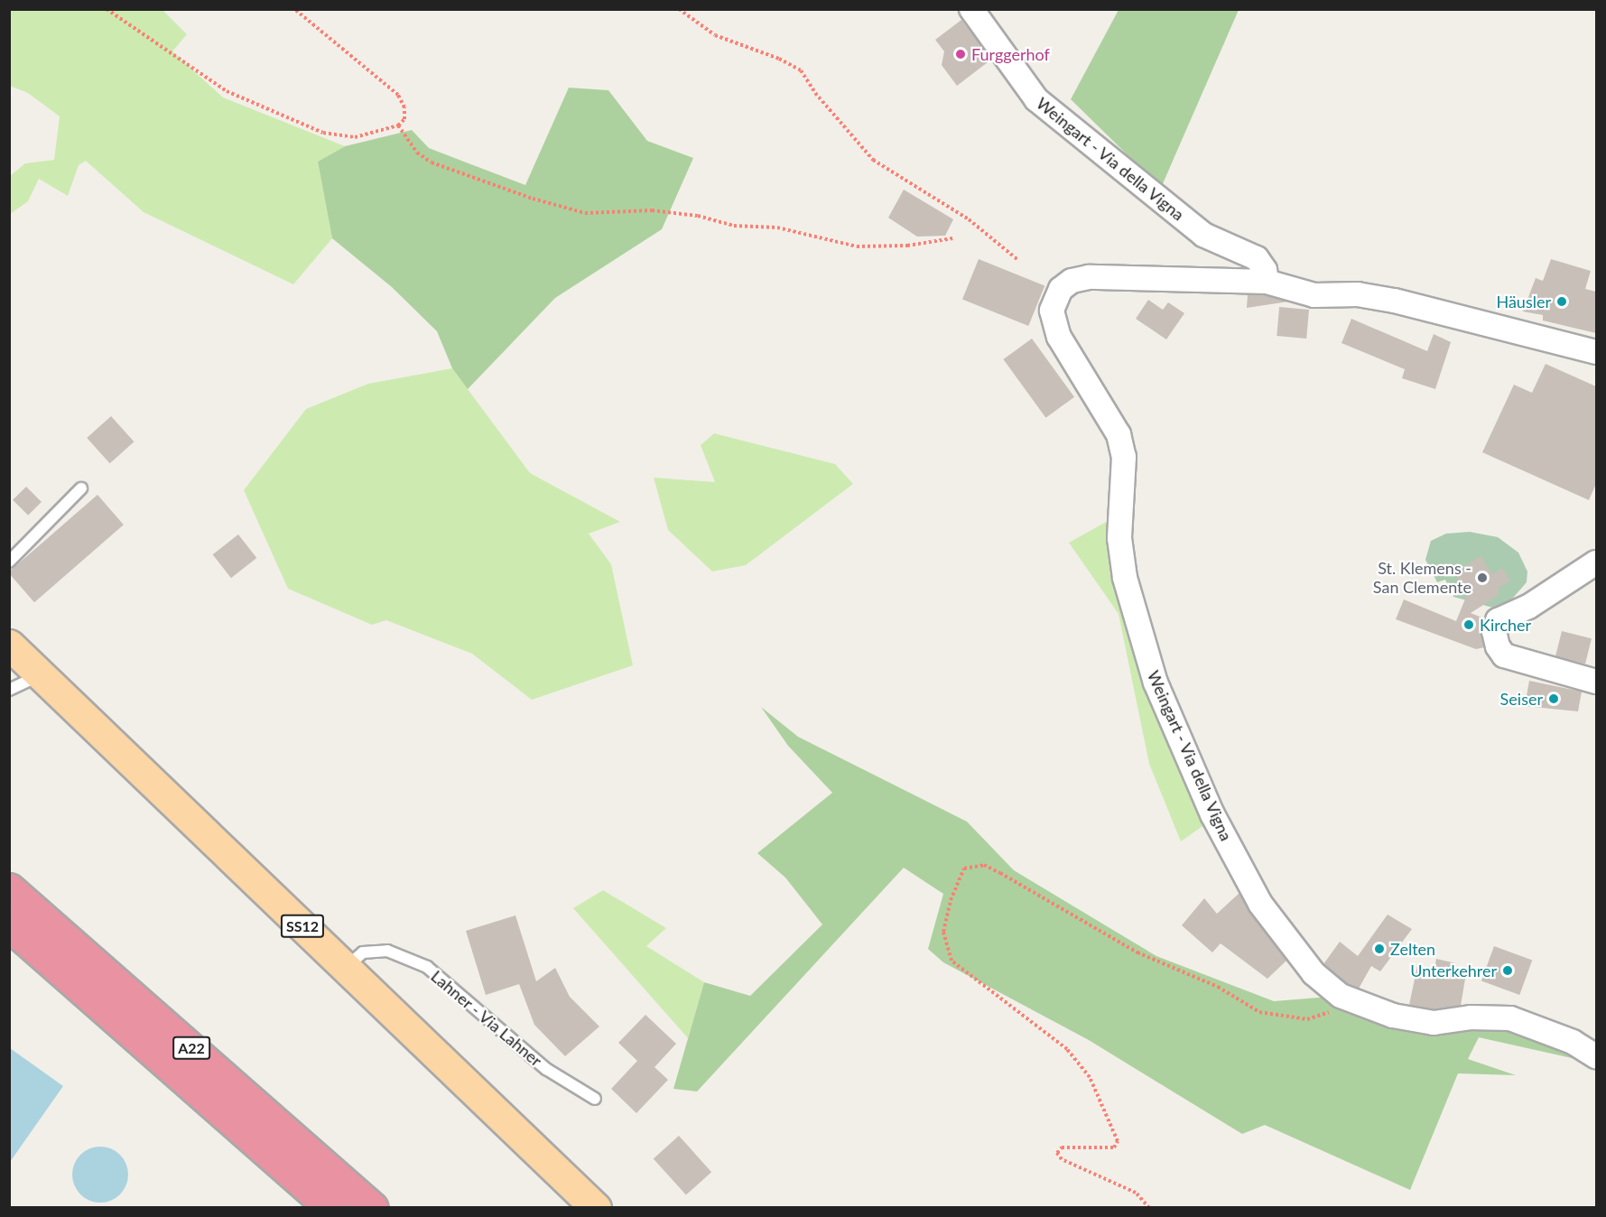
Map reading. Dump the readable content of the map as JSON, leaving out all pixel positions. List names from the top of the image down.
{
  "streets": {
    "highway": ["A22"],
    "main road": ["SS12"],
    "street": ["Weingart - Via della Vigna"],
    "lane": ["Lahner - Via Lahner"]
  },
  "crossings": [
    ["SS12", "Lahner - Via Lahner"]
  ],
  "places": [
    "Furggerhof",
    "Häusler",
    "St. Klemens - San Clemente",
    "Kircher",
    "Seiser",
    "Zelten",
    "Unterkehrer"
  ]
}
